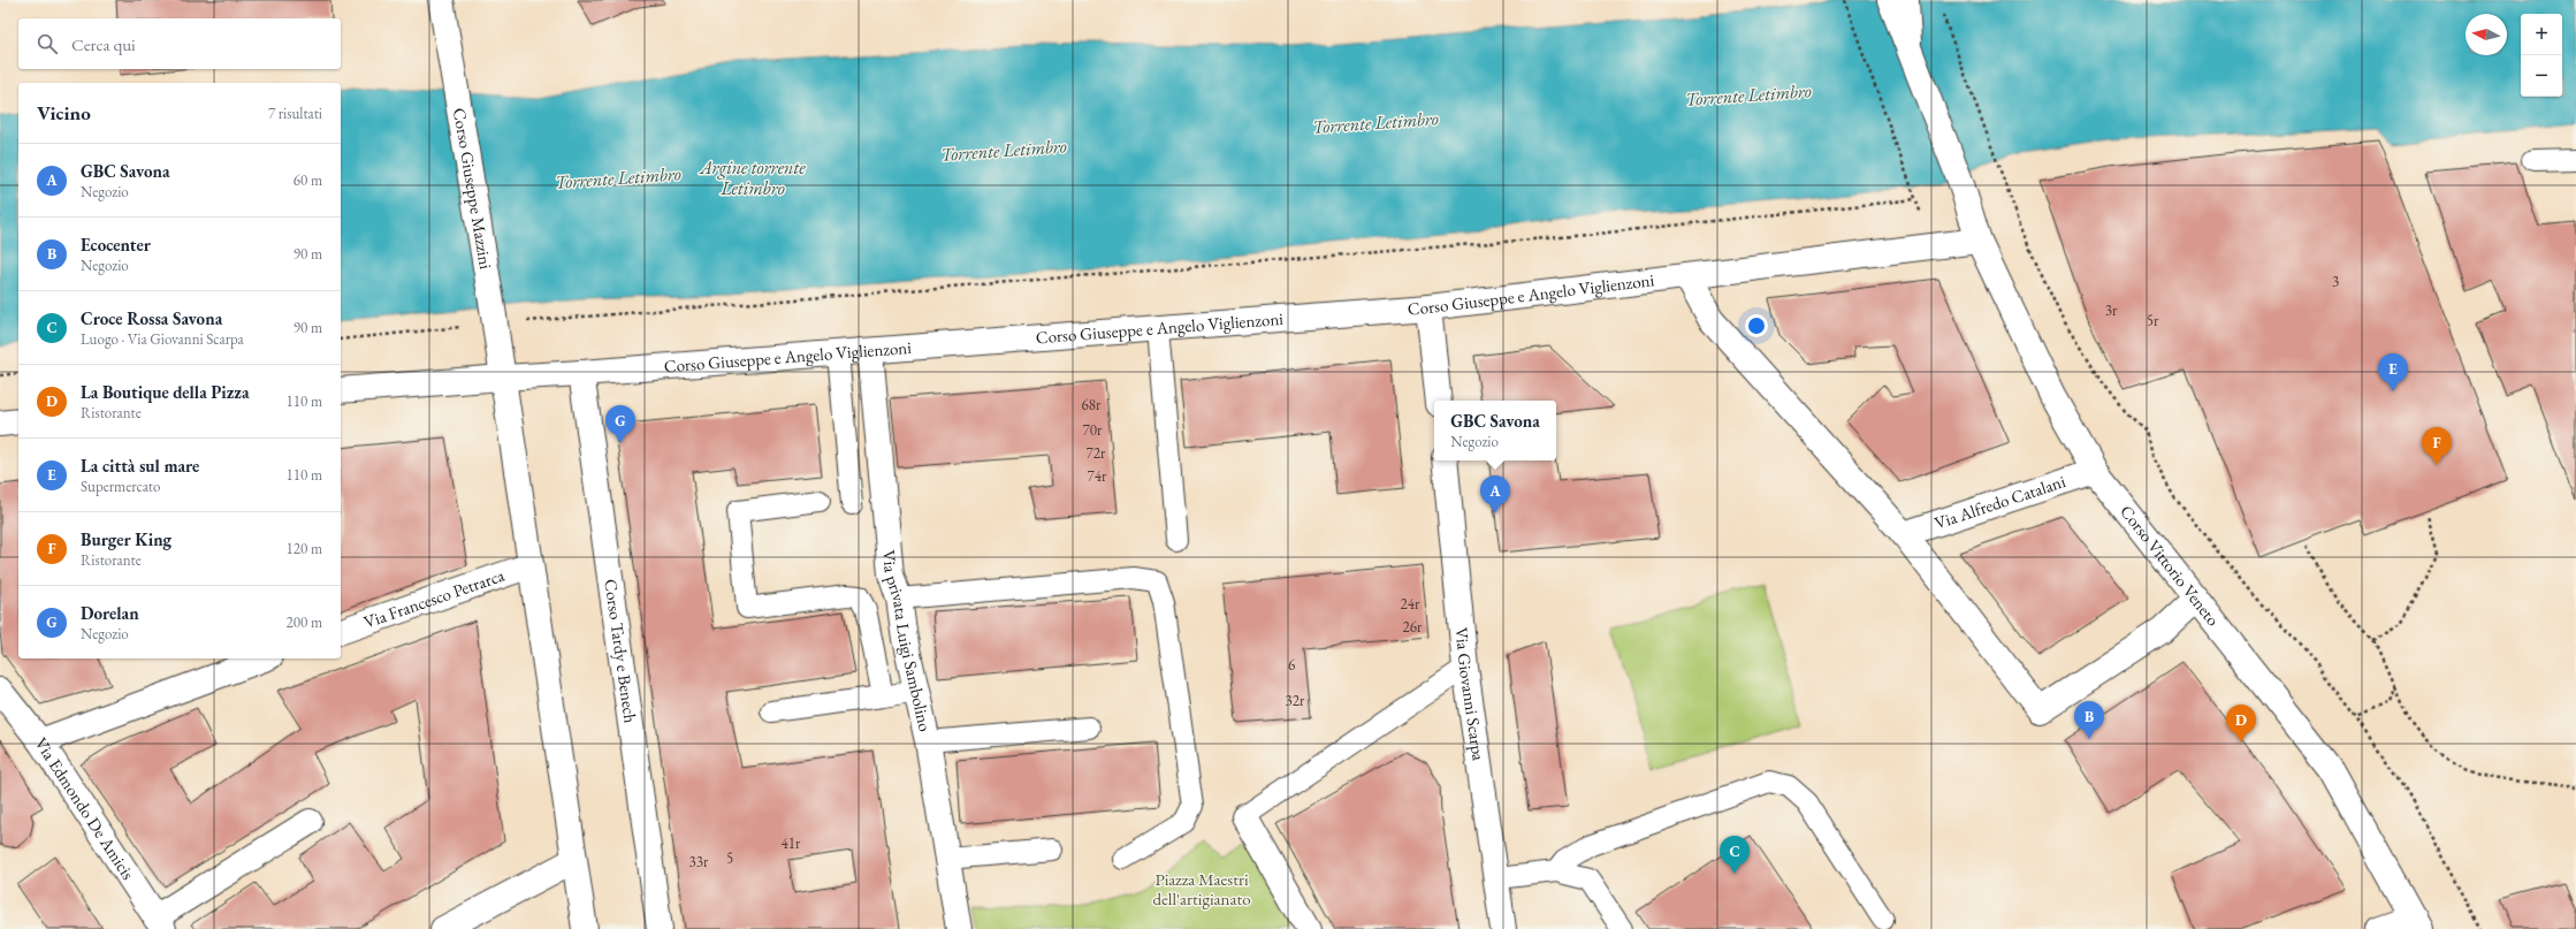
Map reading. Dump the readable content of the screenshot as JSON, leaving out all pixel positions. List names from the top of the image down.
{
  "streets": {
    "street": [
      "Corso Giuseppe Mazzini",
      "Corso Giuseppe e Angelo Viglienzoni",
      "Via Alfredo Catalani",
      "Corso Vittorio Veneto",
      "Via Francesco Petrarca",
      "Via privata Luigi Sambolino",
      "Corso Tardy e Benech",
      "Via Giovanni Scarpa",
      "Via Edmondo De Amicis"
    ]
  },
  "crossings": [
    ["Corso Giuseppe Mazzini", "Corso Giuseppe e Angelo Viglienzoni"],
    ["Corso Giuseppe e Angelo Viglienzoni", "Corso Vittorio Veneto"],
    ["Corso Giuseppe e Angelo Viglienzoni", "Via privata Luigi Sambolino"],
    ["Corso Giuseppe e Angelo Viglienzoni", "Corso Tardy e Benech"],
    ["Via Alfredo Catalani", "Corso Vittorio Veneto"]
  ],
  "water": ["Torrente Letimbro", "Argine torrente Letimbro"],
  "parks": ["Piazza Maestri dell'artigianato"],
  "house_numbers": [
    "3",
    "3r",
    "5r",
    "68r",
    "70r",
    "72r",
    "74r",
    "24r",
    "26r",
    "6",
    "32r",
    "41r",
    "5",
    "33r"
  ],
  "north": "left",
  "page": {
    "map_buttons": ["+", "−"],
    "search": "Cerca qui",
    "heading": ["Vicino", "7 risultati"],
    "list": [
      {
        "mark": "A",
        "name": "GBC Savona",
        "note": "Negozio",
        "value": "60 m"
      },
      {
        "mark": "B",
        "name": "Ecocenter",
        "note": "Negozio",
        "value": "90 m"
      },
      {
        "mark": "C",
        "name": "Croce Rossa Savona",
        "note": "Luogo · Via Giovanni Scarpa",
        "value": "90 m"
      },
      {
        "mark": "D",
        "name": "La Boutique della Pizza",
        "note": "Ristorante",
        "value": "110 m"
      },
      {
        "mark": "E",
        "name": "La città sul mare",
        "note": "Supermercato",
        "value": "110 m"
      },
      {
        "mark": "F",
        "name": "Burger King",
        "note": "Ristorante",
        "value": "120 m"
      },
      {
        "mark": "G",
        "name": "Dorelan",
        "note": "Negozio",
        "value": "200 m"
      }
    ],
    "pins": [
      "E",
      "G",
      "F",
      "A",
      "B",
      "D",
      "C"
    ],
    "popup": ["GBC Savona", "Negozio"]
  }
}
